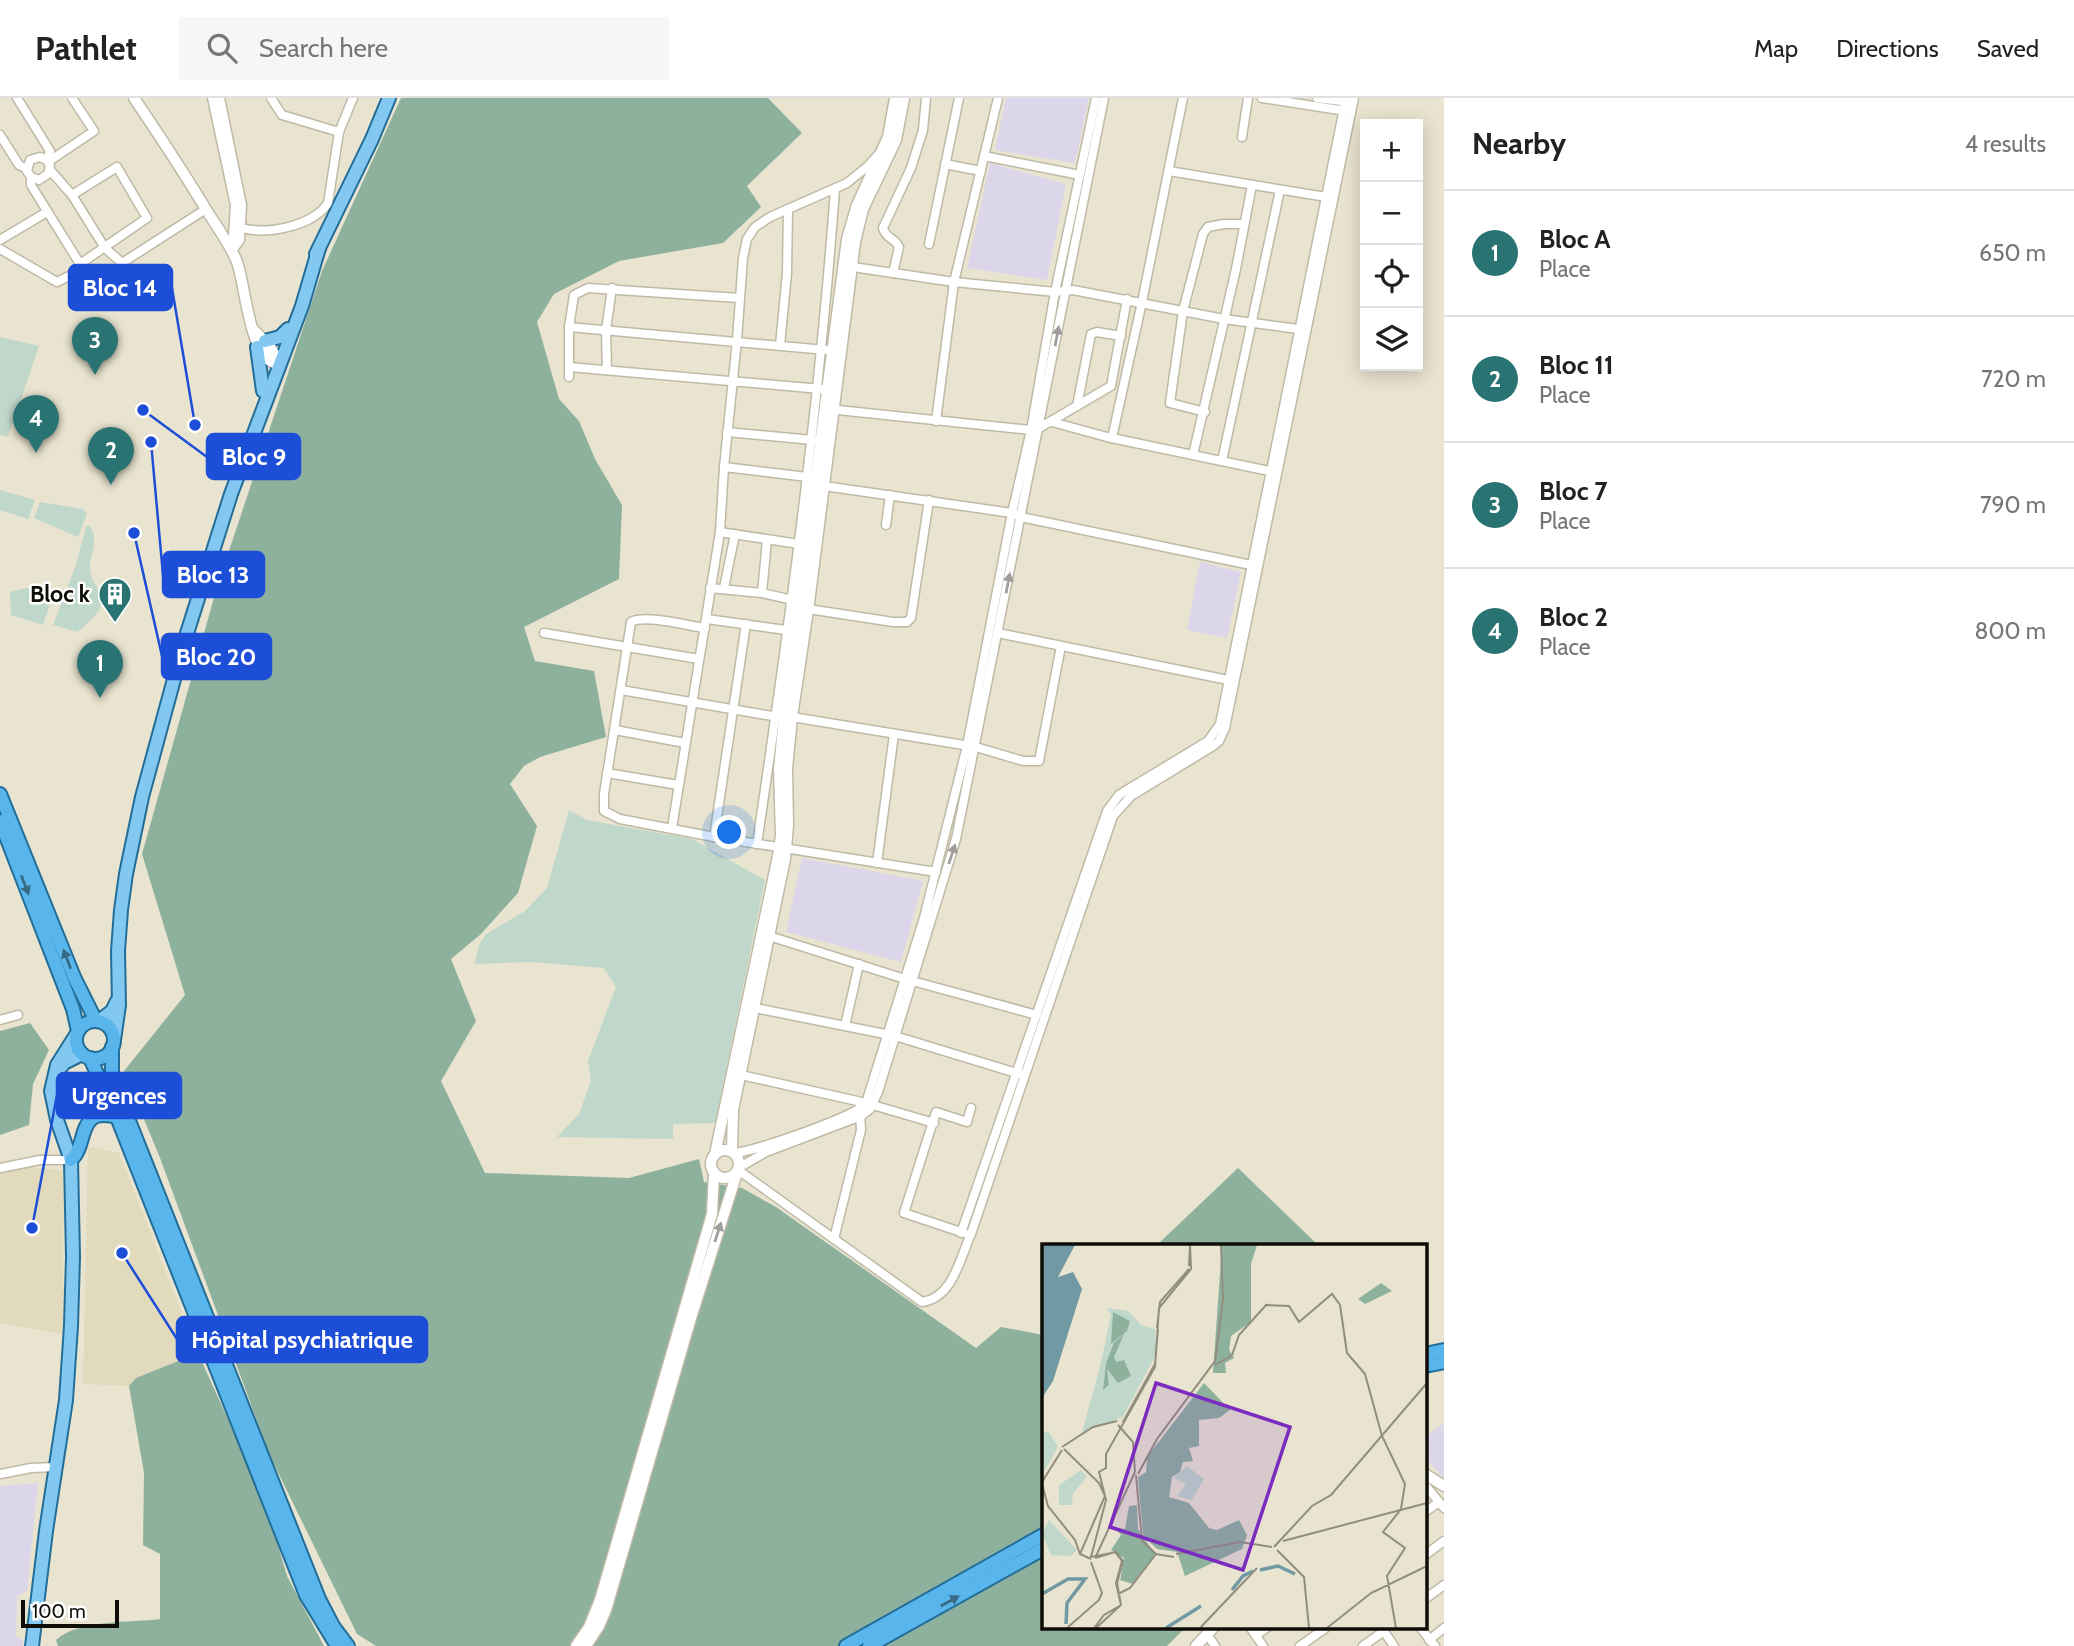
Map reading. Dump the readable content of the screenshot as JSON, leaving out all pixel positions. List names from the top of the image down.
{
  "places": {
    "other": [
      "Bloc 9",
      "Bloc 14",
      "Bloc 13",
      "Bloc 20",
      "Urgences",
      "Hôpital psychiatrique"
    ],
    "building": ["Bloc k"]
  },
  "scale_bar": "100 m",
  "page": {
    "header": "Pathlet",
    "search": "Search here",
    "nav": ["Map", "Directions", "Saved"],
    "heading": ["Nearby", "4 results"],
    "map_buttons": ["+", "−"],
    "list": [
      {
        "mark": "1",
        "name": "Bloc A",
        "note": "Place",
        "value": "650 m"
      },
      {
        "mark": "2",
        "name": "Bloc 11",
        "note": "Place",
        "value": "720 m"
      },
      {
        "mark": "3",
        "name": "Bloc 7",
        "note": "Place",
        "value": "790 m"
      },
      {
        "mark": "4",
        "name": "Bloc 2",
        "note": "Place",
        "value": "800 m"
      }
    ],
    "pins": [
      "3",
      "4",
      "2",
      "1"
    ],
    "scale": "100 m"
  }
}
